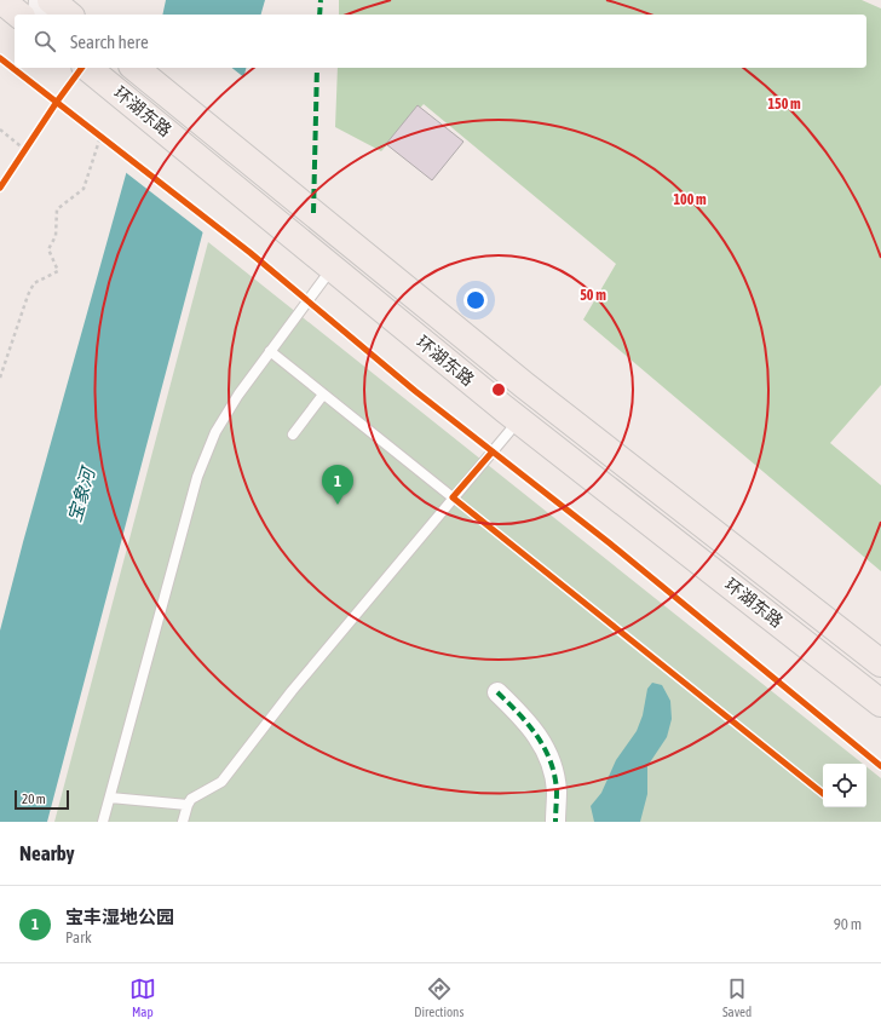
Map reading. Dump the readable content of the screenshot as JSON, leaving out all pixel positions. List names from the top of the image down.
{
  "streets": {
    "main road": ["环湖东路"]
  },
  "water": ["宝象河"],
  "scale_bar": "20 m",
  "page": {
    "search": "Search here",
    "pins": "1",
    "scale": "20 m",
    "heading": "Nearby",
    "list": [
      {
        "mark": "1",
        "name": "宝丰湿地公园",
        "note": "Park",
        "value": "90 m"
      }
    ],
    "nav": ["Map", "Directions", "Saved"]
  },
  "rings": ["150 m", "100 m", "50 m"]
}
